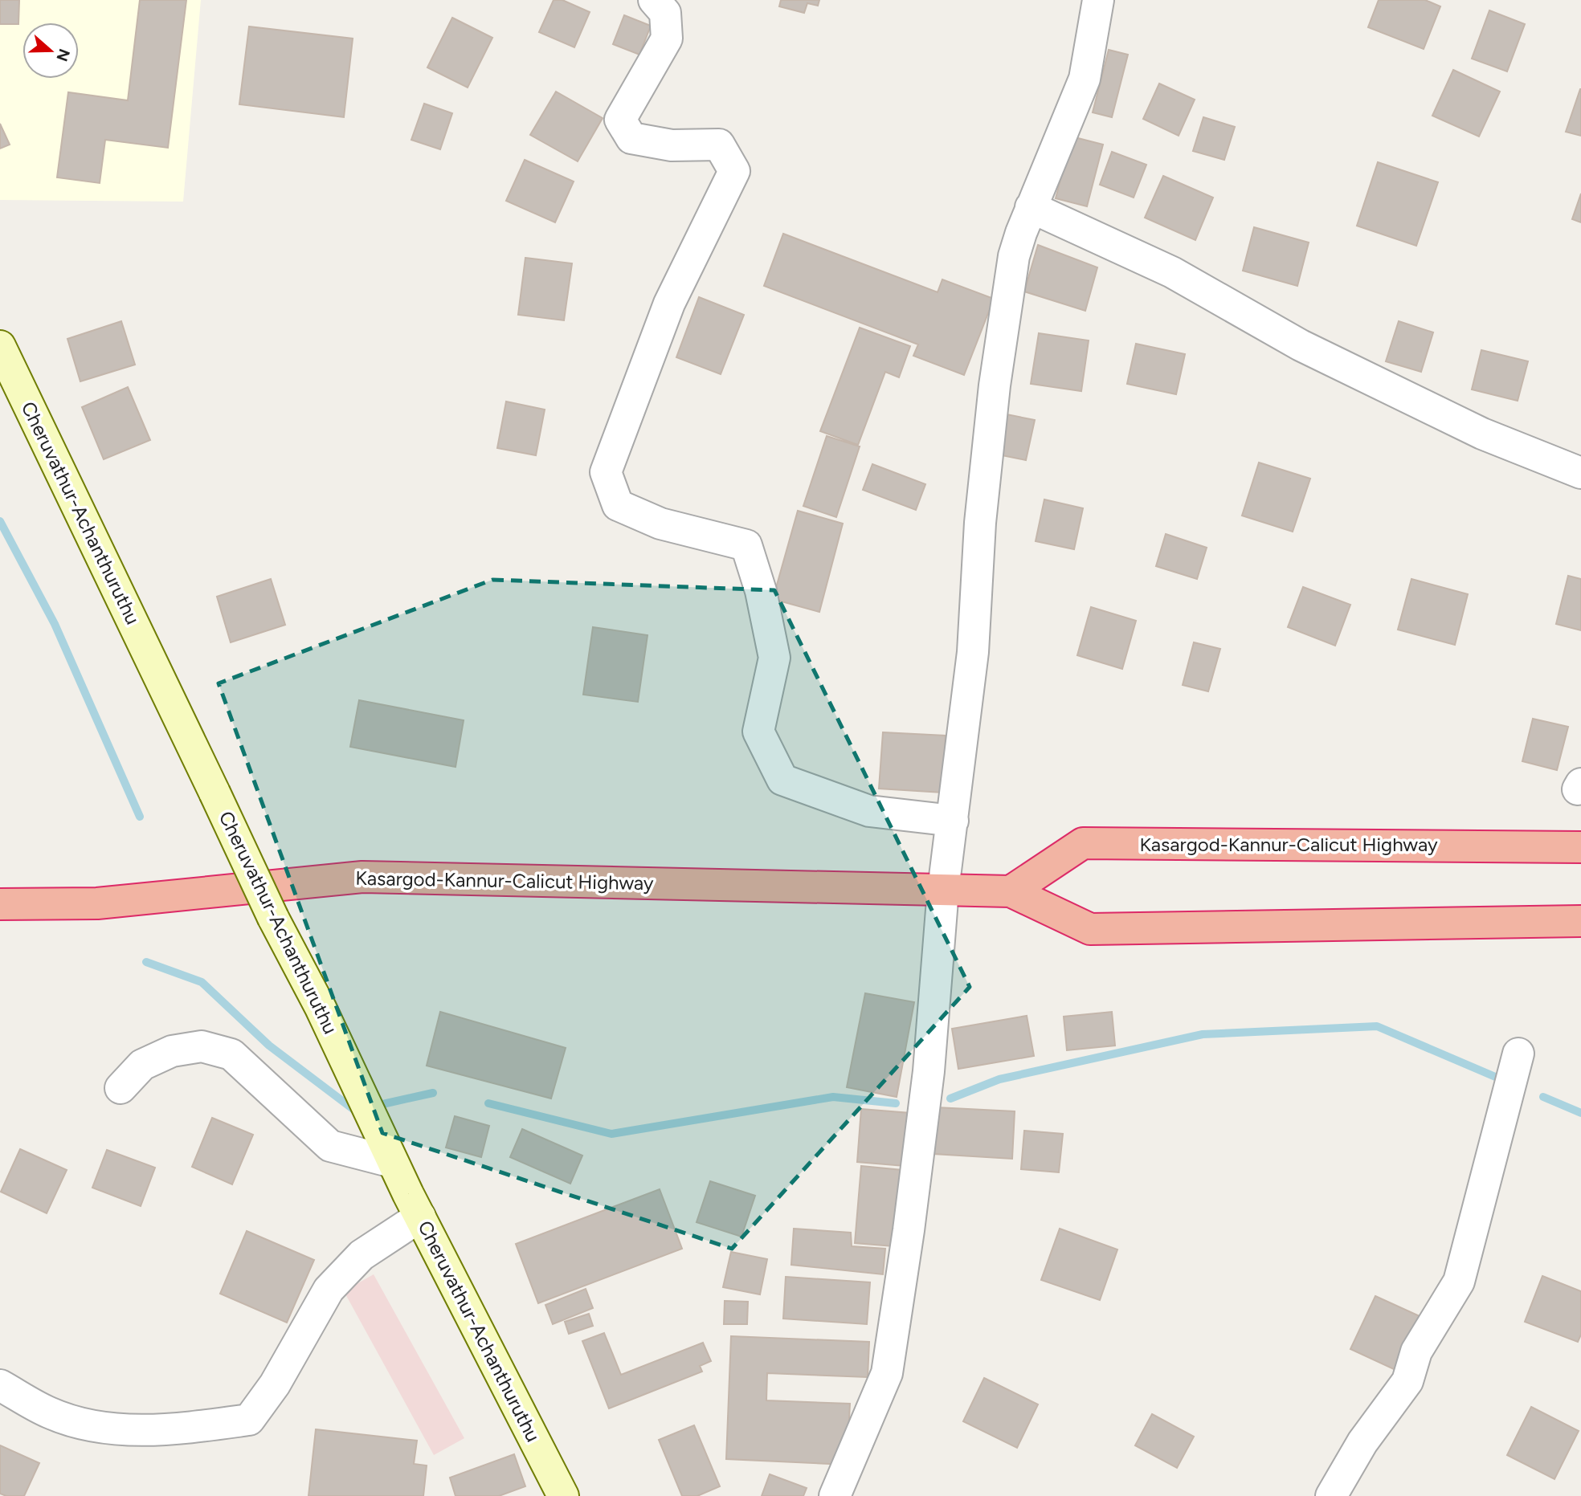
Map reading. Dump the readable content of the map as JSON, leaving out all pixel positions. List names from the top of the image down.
{
  "streets": {
    "highway": ["Kasargod-Kannur-Calicut Highway"],
    "main road": ["Cheruvathur-Achanthuruthu"]
  },
  "north": "right"
}
